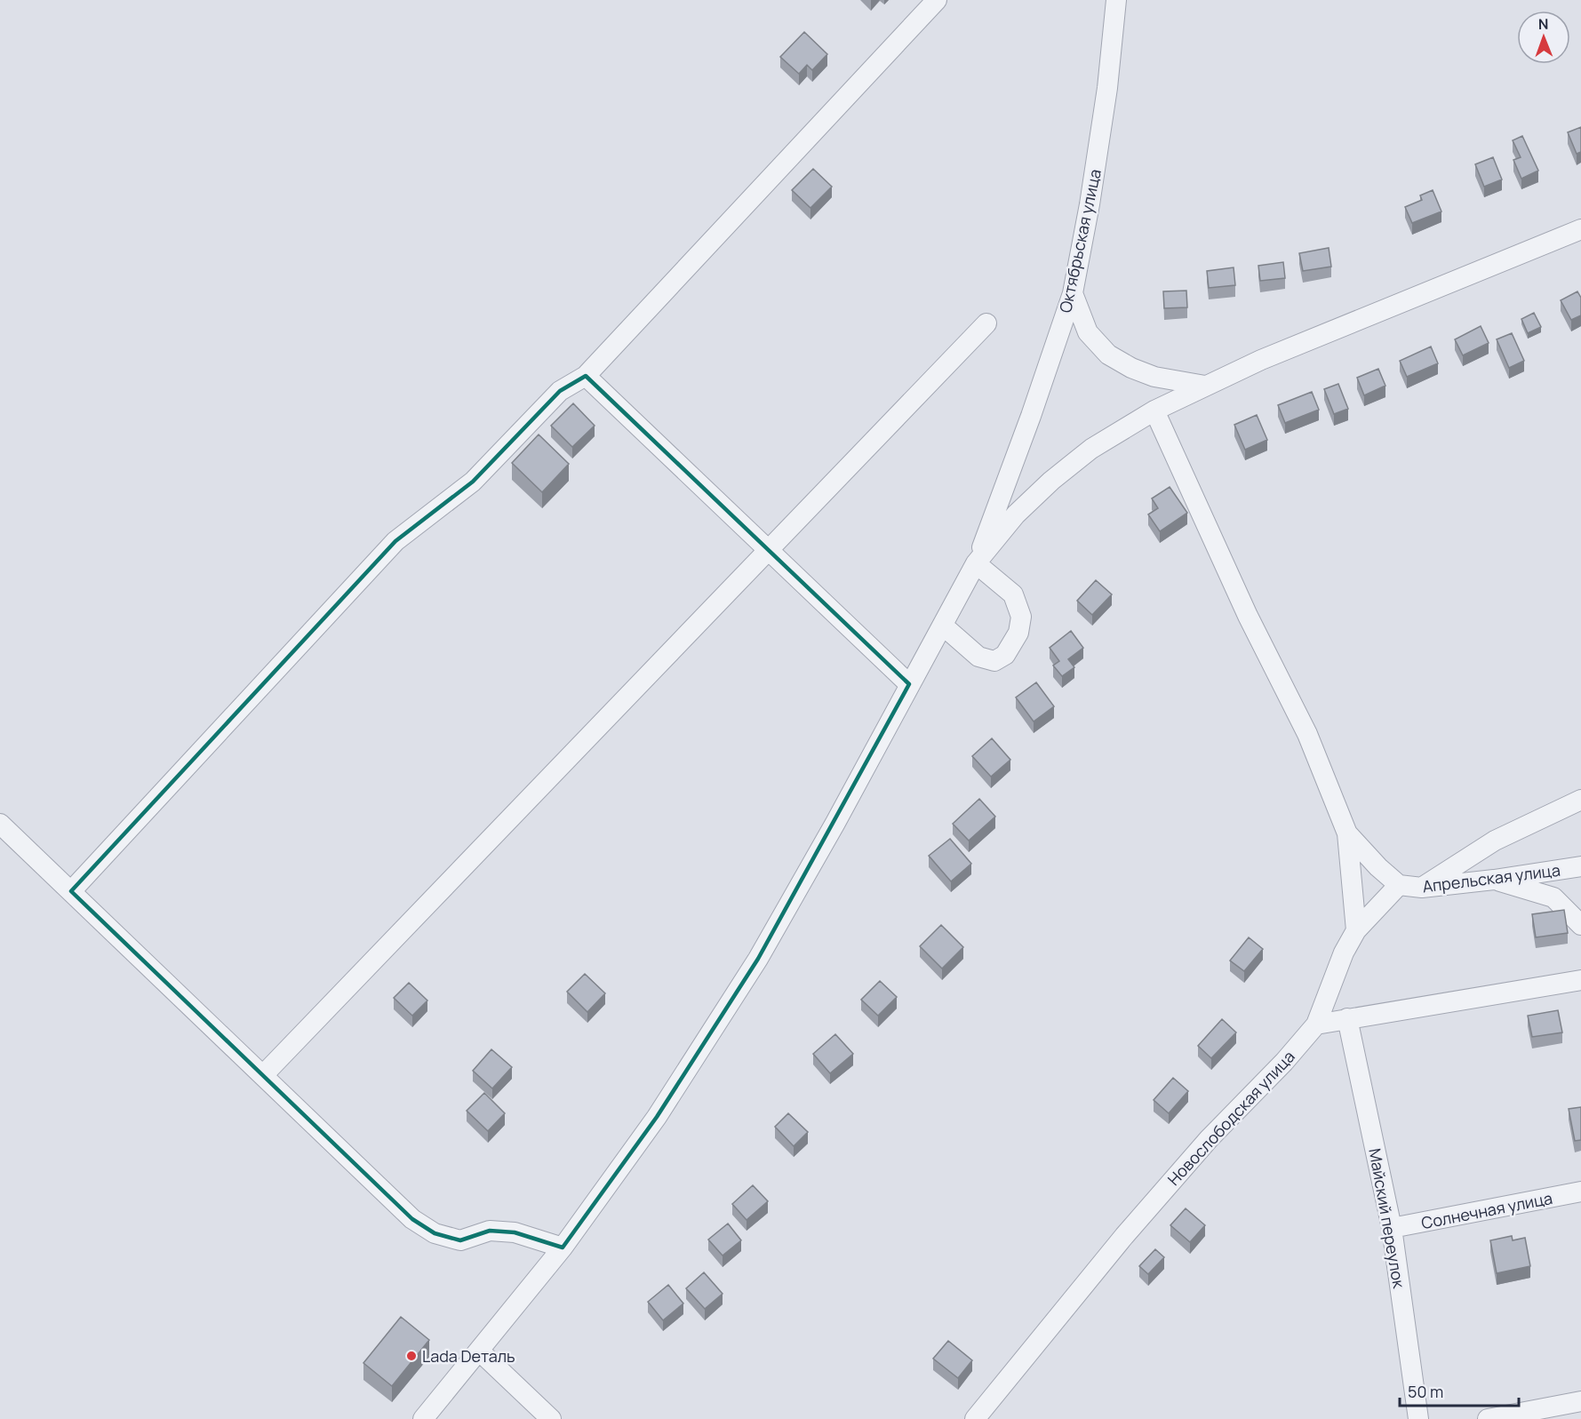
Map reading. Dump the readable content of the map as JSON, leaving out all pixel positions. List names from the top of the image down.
{
  "streets": {
    "street": [
      "Октябрьская улица",
      "Апрельская улица",
      "Новослободская улица",
      "Солнечная улица",
      "Майский переулок"
    ]
  },
  "crossings": [
    ["Апрельская улица", "Новослободская улица"],
    ["Солнечная улица", "Майский переулок"]
  ],
  "places": ["Lada Dеталь"],
  "scale_bar": "50 m",
  "north": "top"
}
